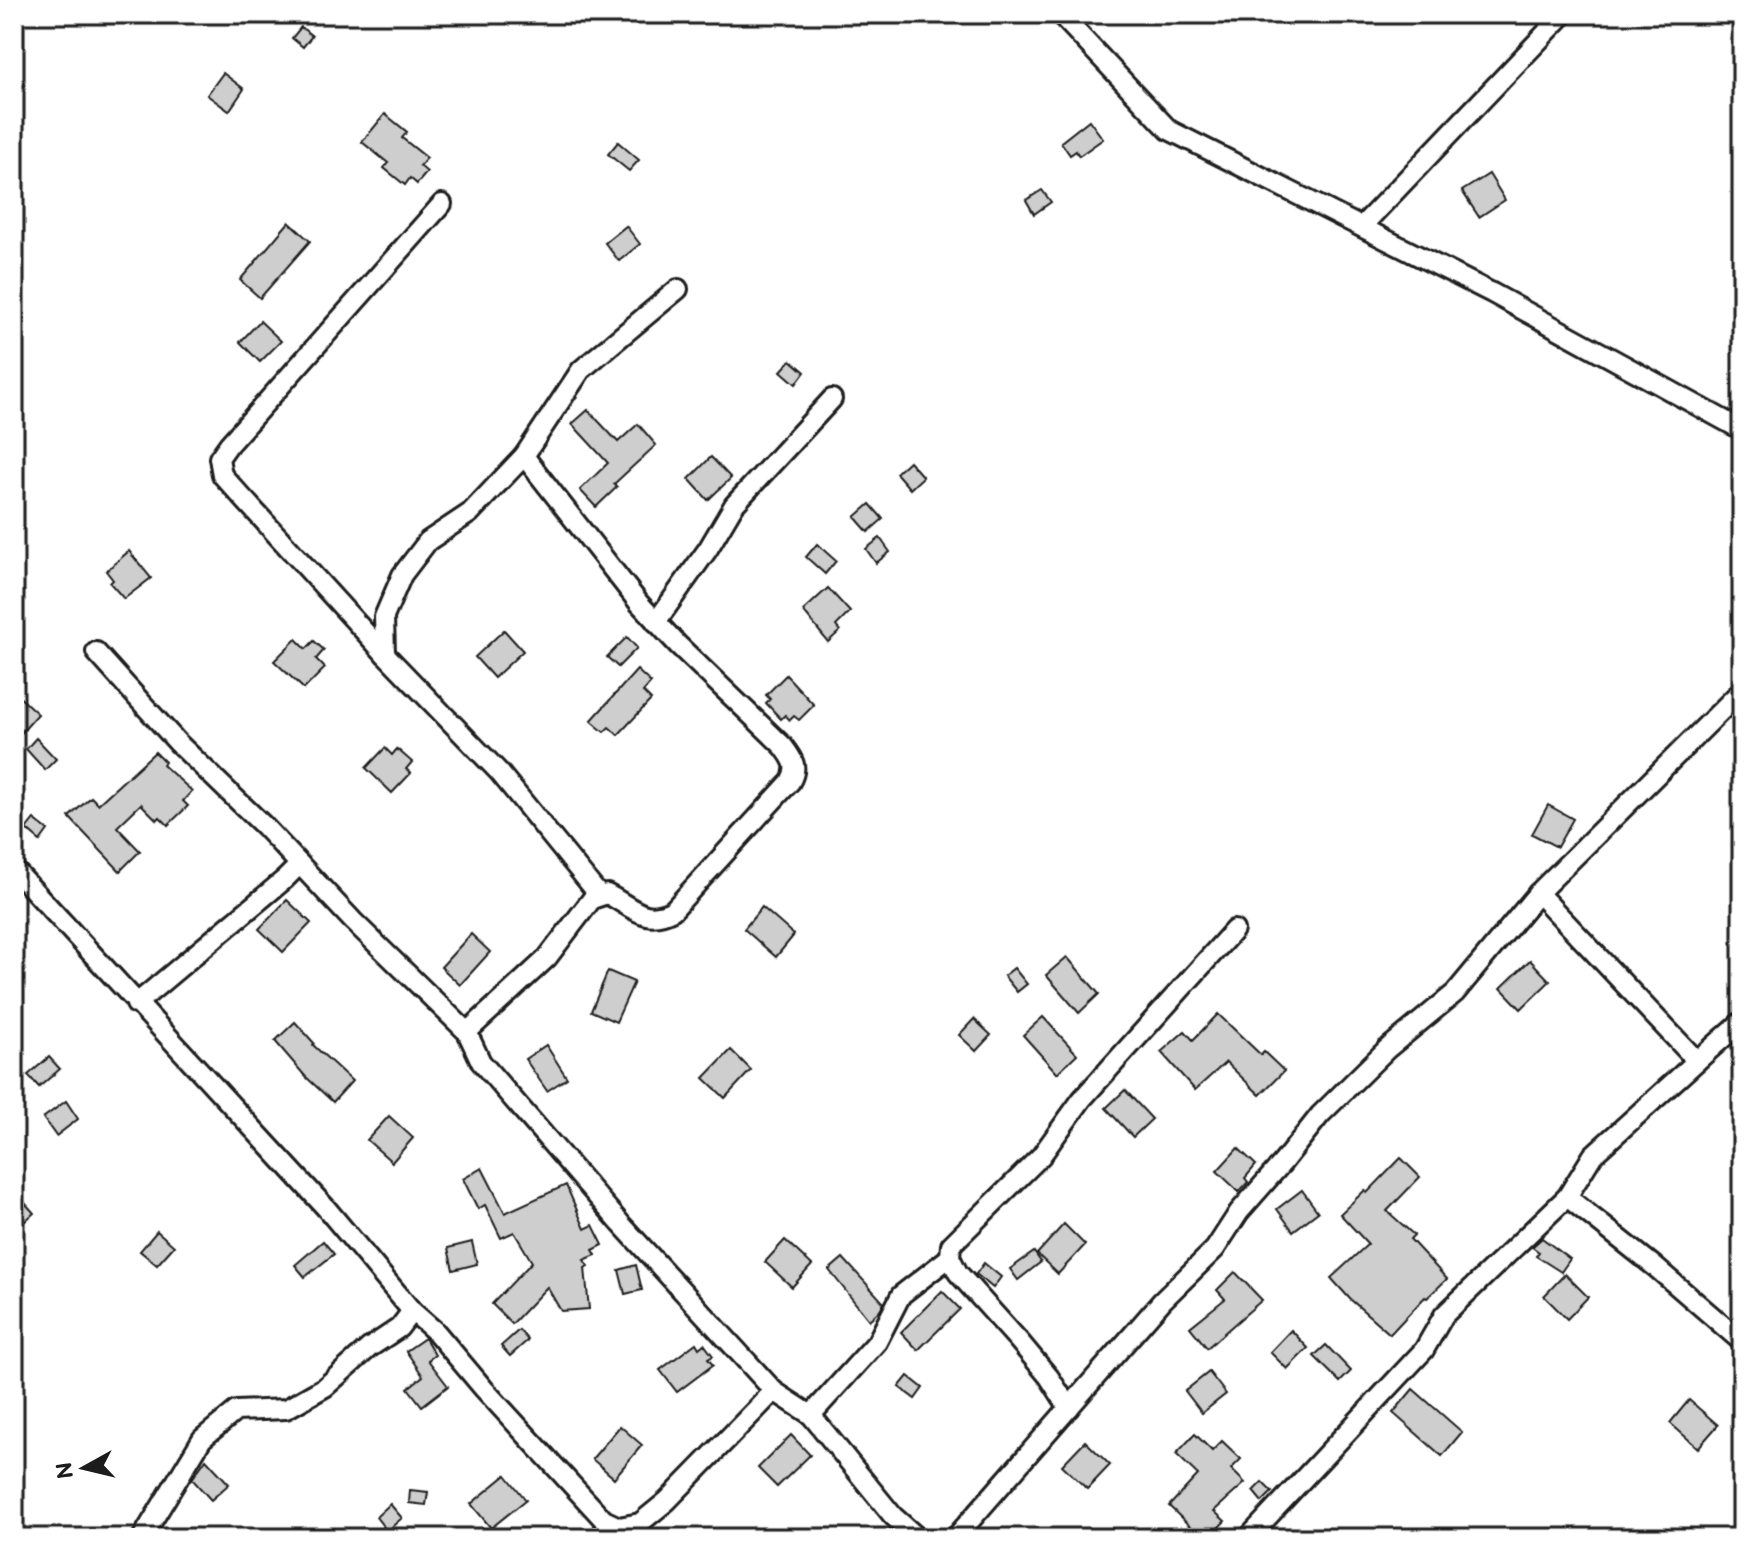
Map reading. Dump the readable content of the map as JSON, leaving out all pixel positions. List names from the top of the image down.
{
  "north": "left"
}
